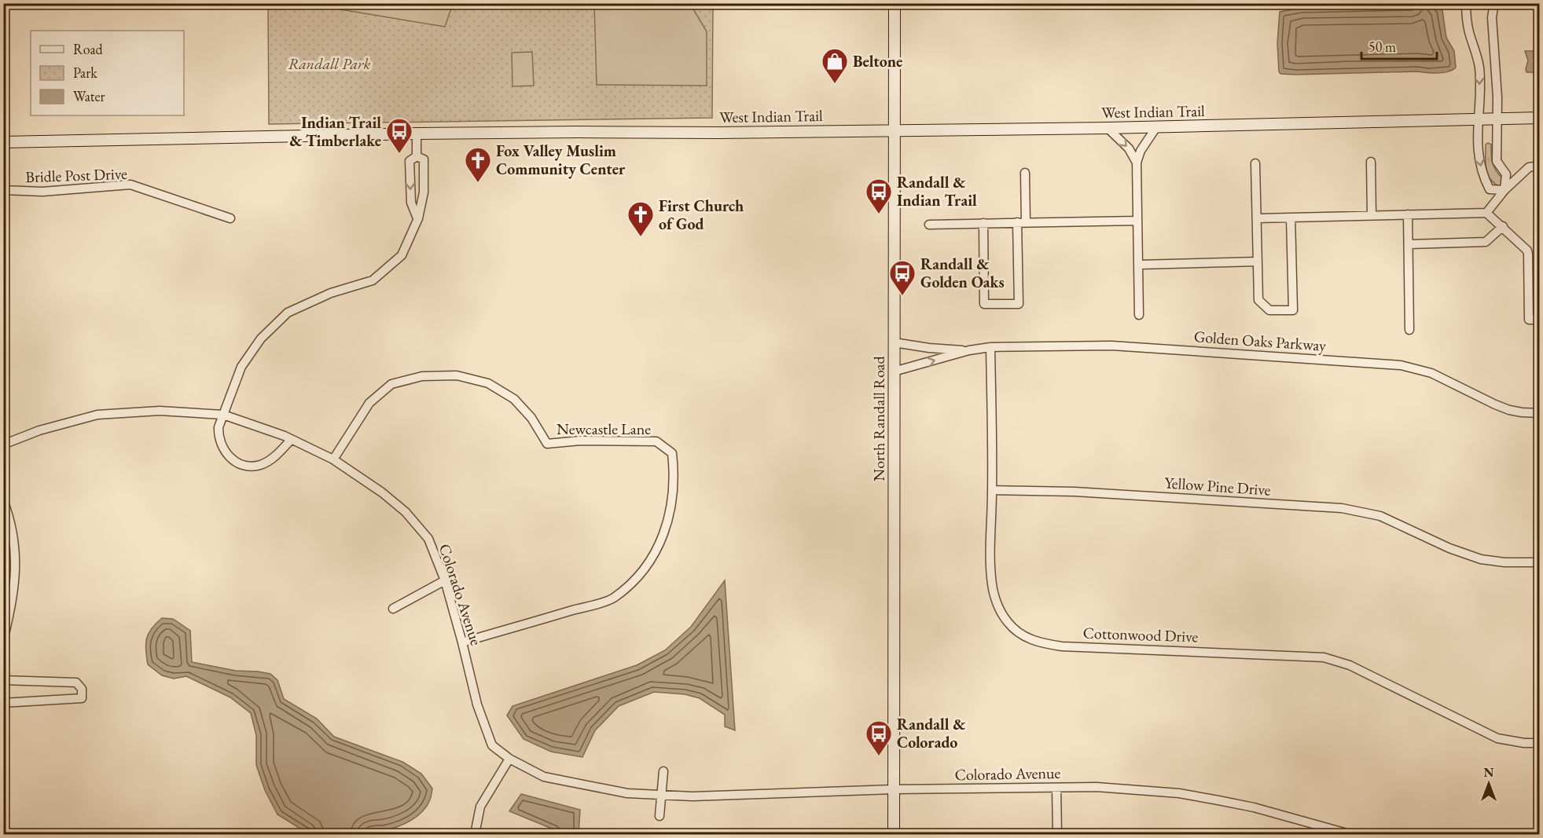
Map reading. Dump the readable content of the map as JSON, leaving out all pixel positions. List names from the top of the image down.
{
  "streets": {
    "main road": ["West Indian Trail", "North Randall Road"],
    "street": [
      "Bridle Post Drive",
      "Golden Oaks Parkway",
      "Newcastle Lane",
      "Yellow Pine Drive",
      "Colorado Avenue",
      "Cottonwood Drive"
    ]
  },
  "crossings": [
    ["West Indian Trail", "North Randall Road"],
    ["Golden Oaks Parkway", "North Randall Road"],
    ["Golden Oaks Parkway", "Cottonwood Drive"],
    ["North Randall Road", "Colorado Avenue"],
    ["Newcastle Lane", "Colorado Avenue"],
    ["Yellow Pine Drive", "Cottonwood Drive"]
  ],
  "parks": ["Randall Park"],
  "places": {
    "shop": ["Beltone"],
    "bus stop": [
      "Indian Trail & Timberlake",
      "Randall & Indian Trail",
      "Randall & Golden Oaks",
      "Randall & Colorado"
    ],
    "church": ["Fox Valley Muslim Community Center", "First Church of God"]
  },
  "legend": ["Road", "Park", "Water"],
  "scale_bar": "50 m",
  "north": "top"
}
